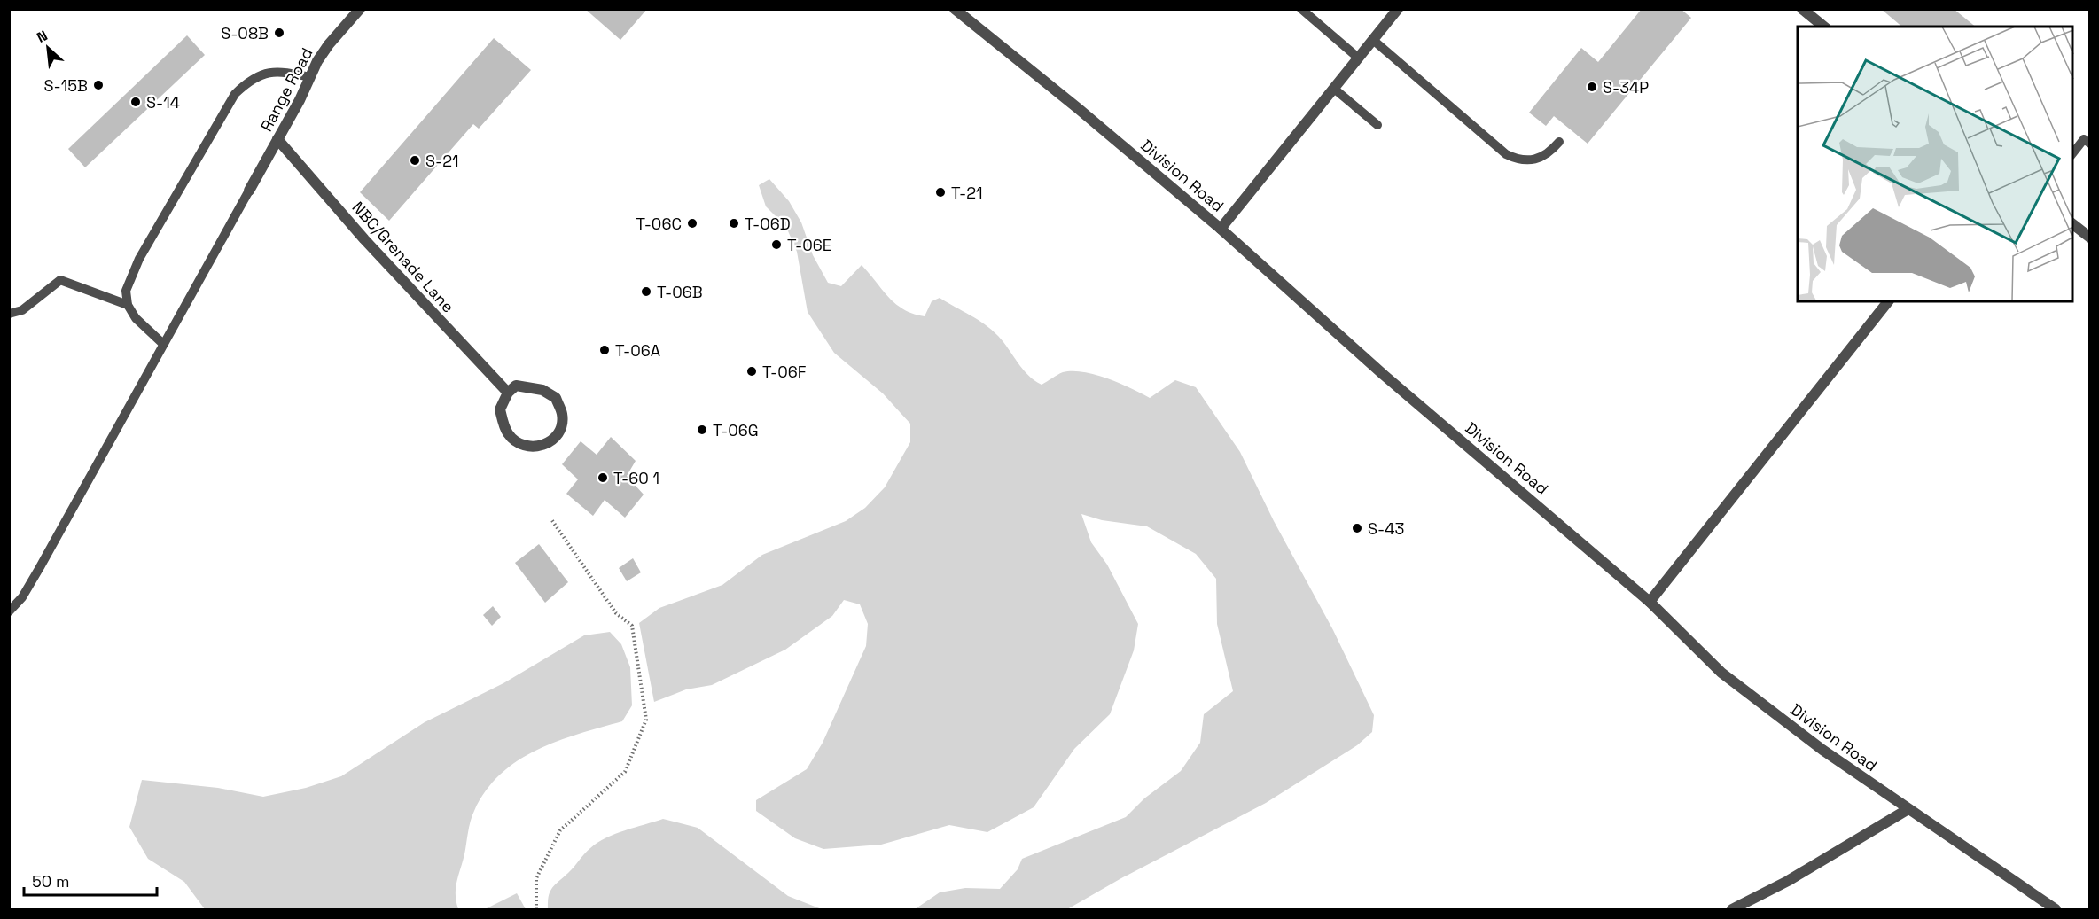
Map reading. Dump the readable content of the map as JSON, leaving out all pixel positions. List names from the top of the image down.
{
  "streets": {
    "street": ["Range Road", "Division Road", "NBC/Grenade Lane"]
  },
  "crossings": [
    ["Range Road", "NBC/Grenade Lane"]
  ],
  "places": [
    "S-08B",
    "S-15B",
    "S-34P",
    "S-14",
    "S-21",
    "T-21",
    "T-06C",
    "T-06D",
    "T-06E",
    "T-06B",
    "T-06A",
    "T-06F",
    "T-06G",
    "T-60 1",
    "S-43"
  ],
  "scale_bar": "50 m",
  "north": "top left"
}
